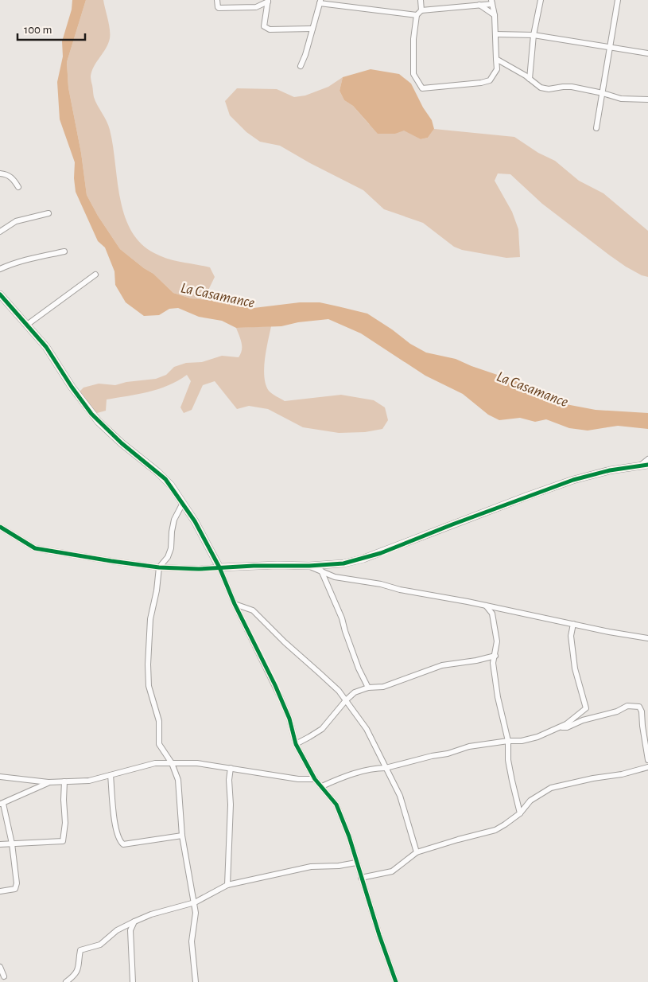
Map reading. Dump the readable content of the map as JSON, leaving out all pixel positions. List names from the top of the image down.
{
  "water": ["La Casamance"],
  "scale_bar": "100 m"
}
